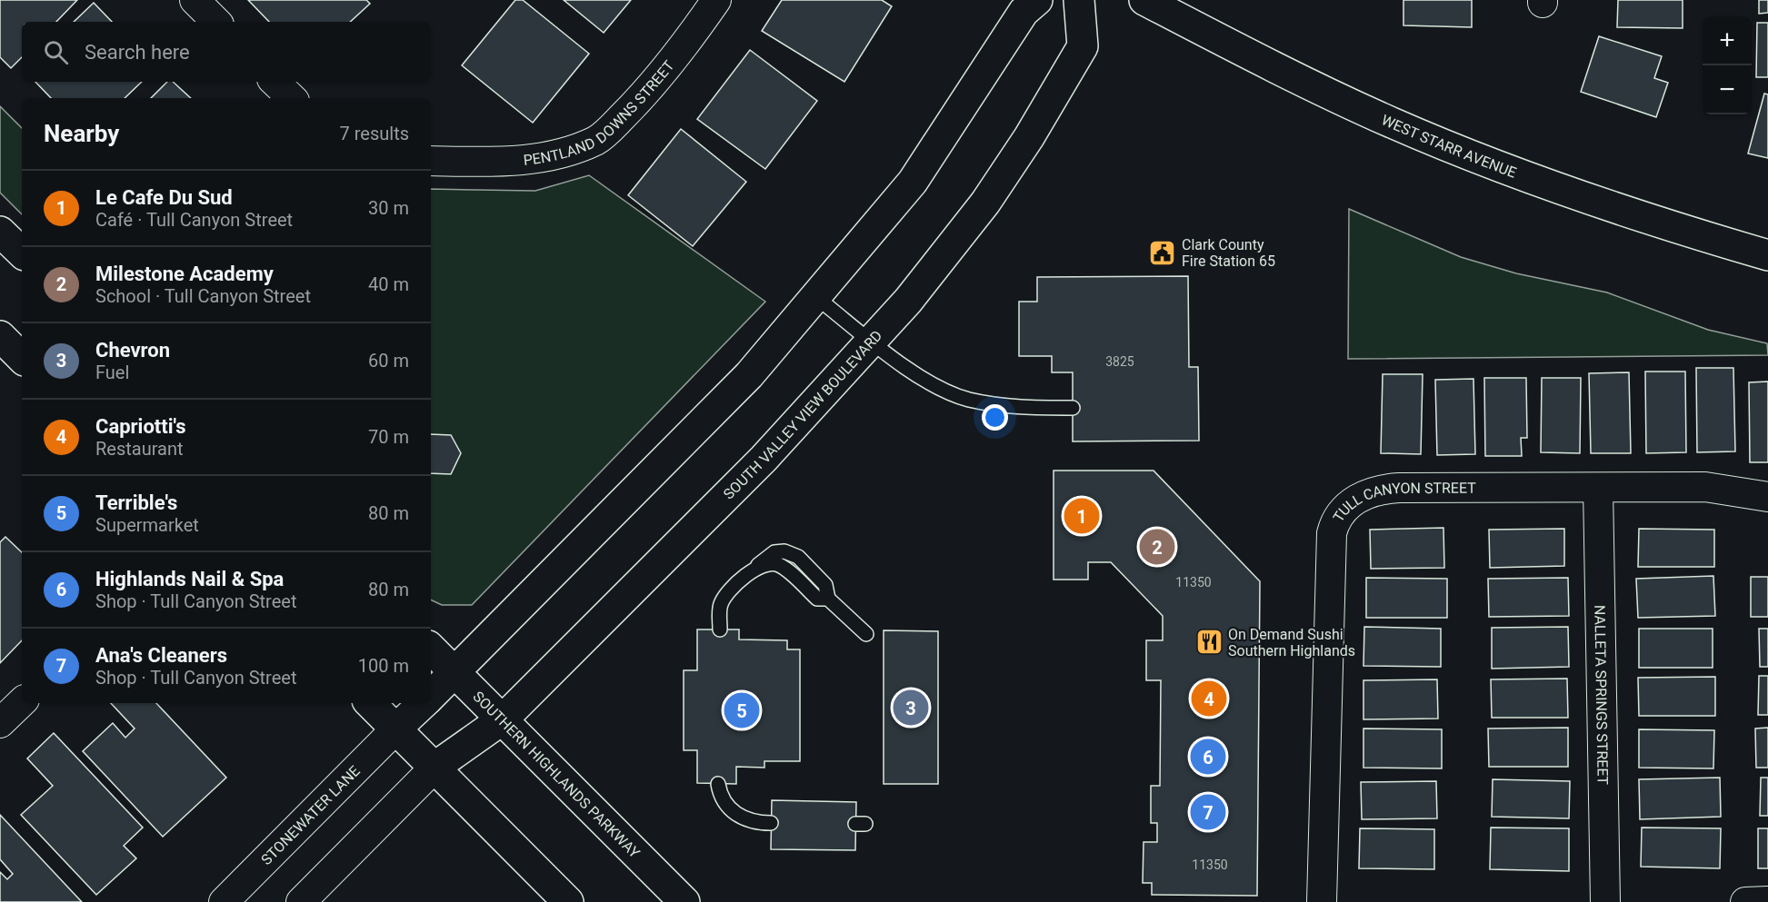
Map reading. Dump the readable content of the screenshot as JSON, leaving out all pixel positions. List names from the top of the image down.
{
  "streets": {
    "main road": ["WEST STARR AVENUE", "SOUTH VALLEY VIEW BOULEVARD", "SOUTHERN HIGHLANDS PARKWAY"],
    "street": [
      "PENTLAND DOWNS STREET",
      "TULL CANYON STREET",
      "NALLETA SPRINGS STREET",
      "STONEWATER LANE"
    ]
  },
  "crossings": [
    ["SOUTH VALLEY VIEW BOULEVARD", "SOUTHERN HIGHLANDS PARKWAY"],
    ["TULL CANYON STREET", "NALLETA SPRINGS STREET"]
  ],
  "places": {
    "public building": ["Clark County Fire Station 65"],
    "restaurant": ["On Demand Sushi Southern Highlands"]
  },
  "house_numbers": ["3825", "11350", "11350"],
  "page": {
    "map_buttons": ["+", "−"],
    "search": "Search here",
    "heading": ["Nearby", "7 results"],
    "list": [
      {
        "mark": "1",
        "name": "Le Cafe Du Sud",
        "note": "Café · Tull Canyon Street",
        "value": "30 m"
      },
      {
        "mark": "2",
        "name": "Milestone Academy",
        "note": "School · Tull Canyon Street",
        "value": "40 m"
      },
      {
        "mark": "3",
        "name": "Chevron",
        "note": "Fuel",
        "value": "60 m"
      },
      {
        "mark": "4",
        "name": "Capriotti's",
        "note": "Restaurant",
        "value": "70 m"
      },
      {
        "mark": "5",
        "name": "Terrible's",
        "note": "Supermarket",
        "value": "80 m"
      },
      {
        "mark": "6",
        "name": "Highlands Nail & Spa",
        "note": "Shop · Tull Canyon Street",
        "value": "80 m"
      },
      {
        "mark": "7",
        "name": "Ana's Cleaners",
        "note": "Shop · Tull Canyon Street",
        "value": "100 m"
      }
    ],
    "pins": [
      "1",
      "2",
      "4",
      "3",
      "5",
      "6",
      "7"
    ]
  }
}
